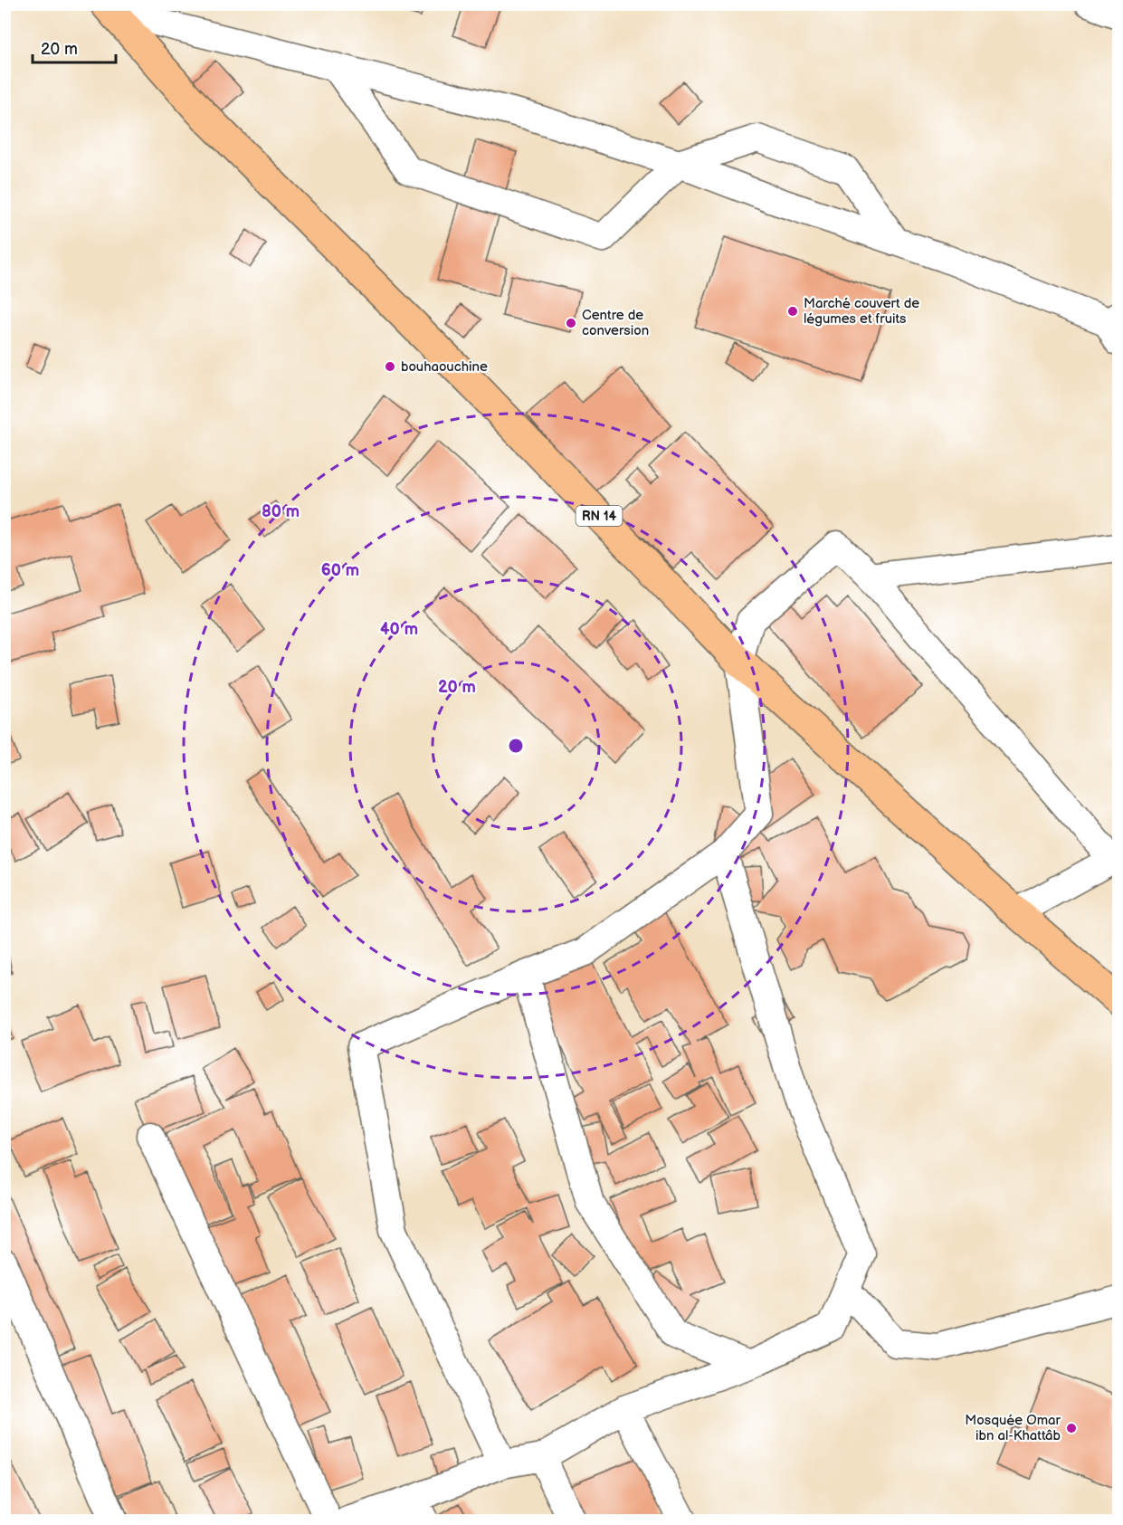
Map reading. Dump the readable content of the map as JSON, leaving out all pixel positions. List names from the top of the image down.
{
  "streets": {
    "main road": ["RN 14"]
  },
  "places": [
    "Marché couvert de légumes et fruits",
    "Centre de conversion",
    "bouhaouchine",
    "Mosquée Omar ibn al-Khattâb"
  ],
  "scale_bar": "20 m",
  "rings": [
    "80 m",
    "60 m",
    "40 m",
    "20 m"
  ]
}
